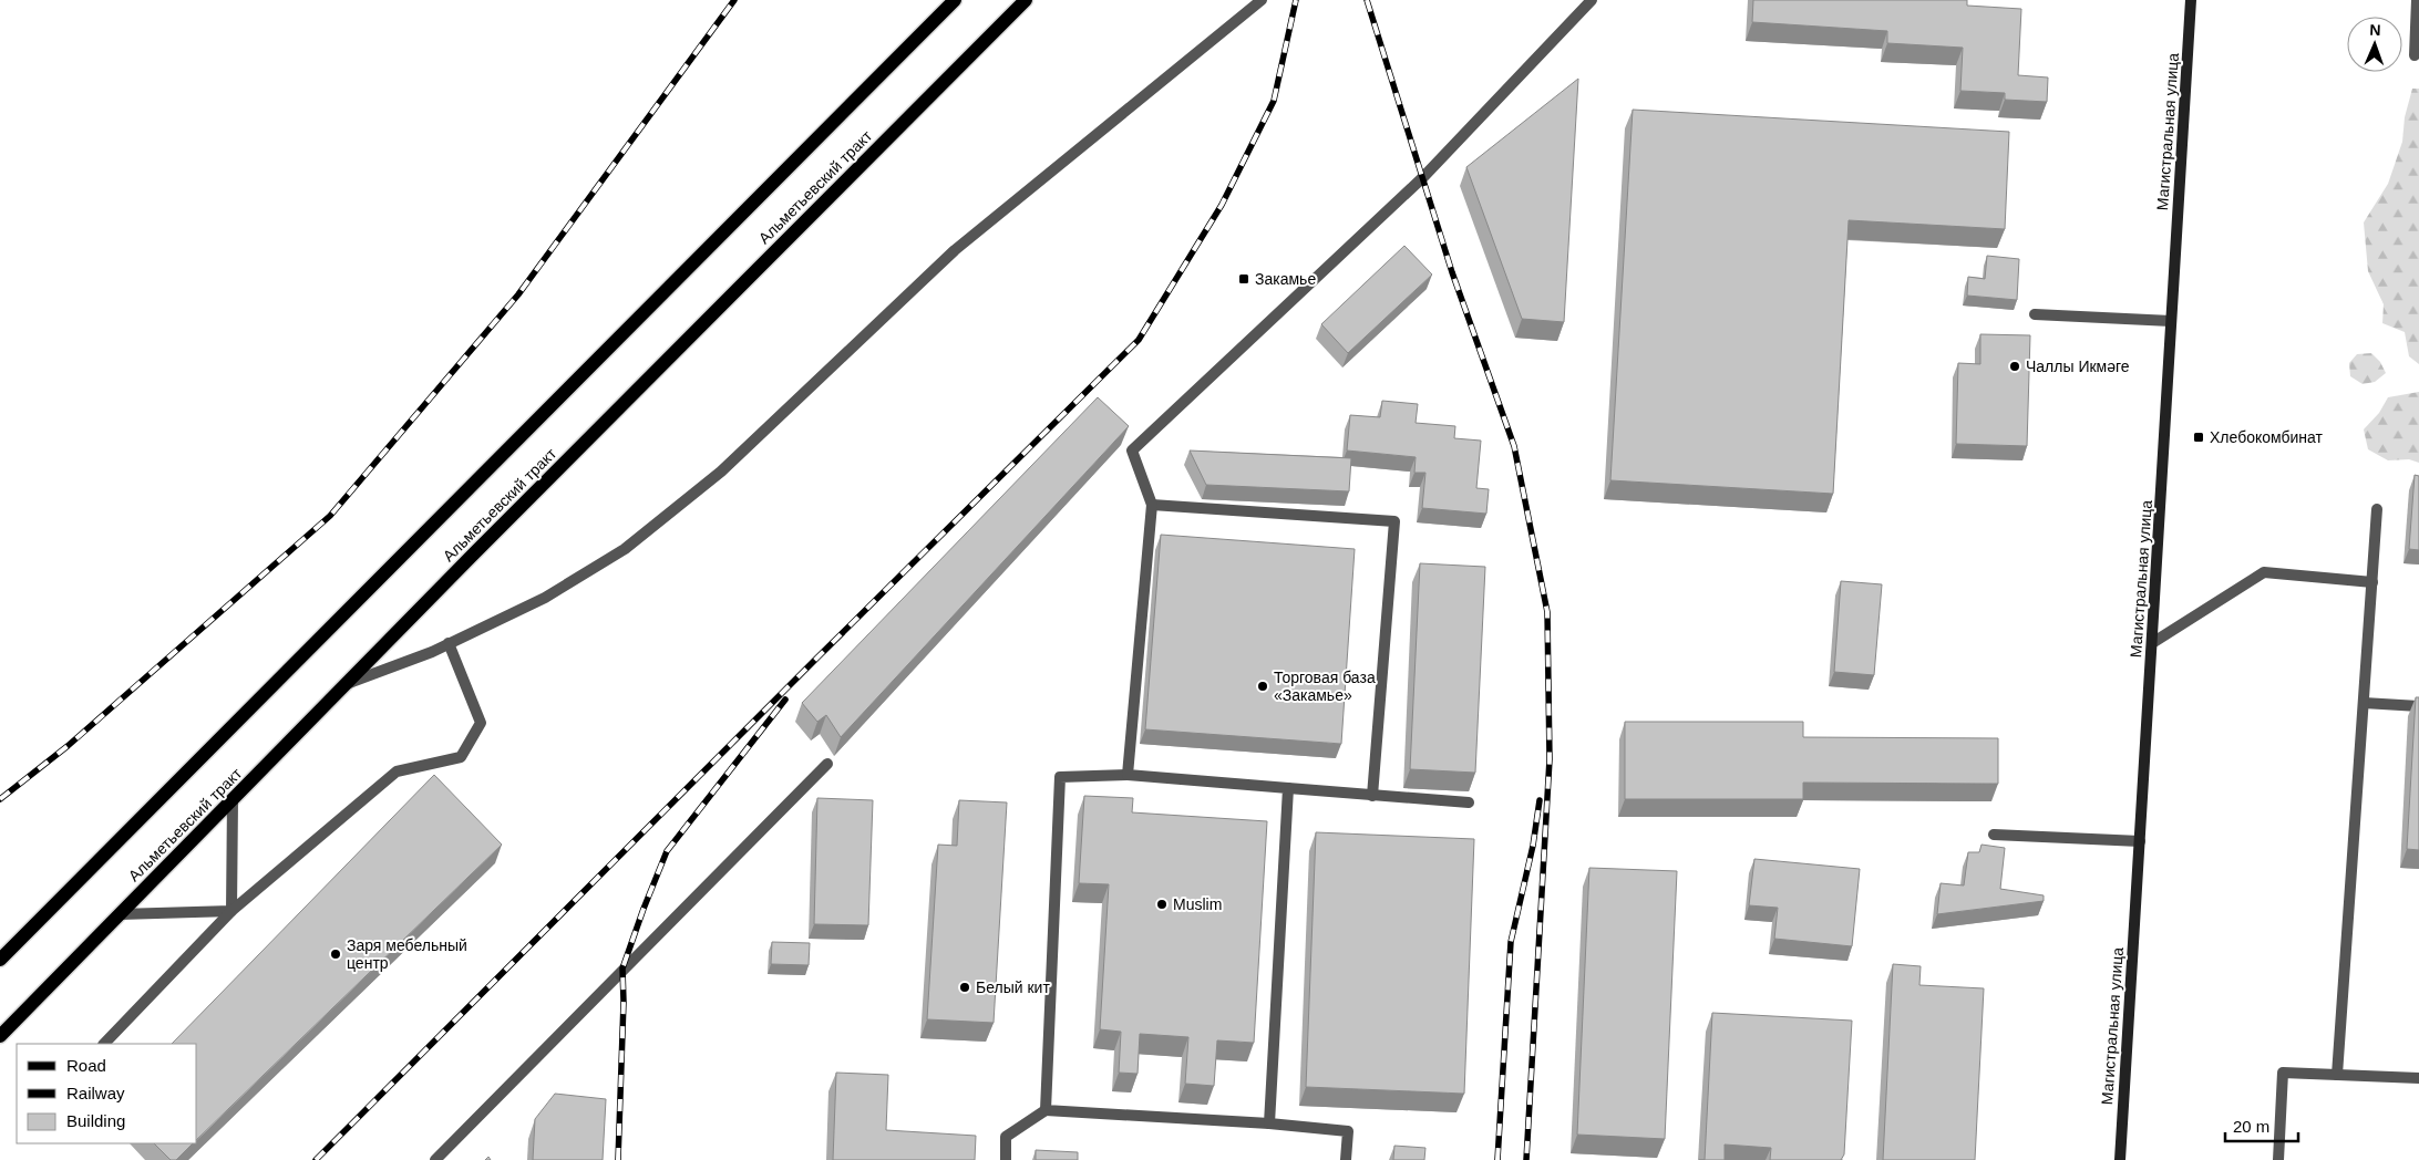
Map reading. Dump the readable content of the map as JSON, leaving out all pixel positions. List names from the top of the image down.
{
  "streets": {
    "main road": ["Магистральная улица", "Альметьевский тракт"]
  },
  "places": {
    "transit": ["Закамье", "Хлебокомбинат"],
    "other": [
      "Чаллы Икмәге",
      "Торговая база «Закамье»",
      "Muslim",
      "Заря мебельный центр",
      "Белый кит"
    ]
  },
  "legend": ["Road", "Railway", "Building"],
  "scale_bar": "20 m",
  "north": "top"
}
